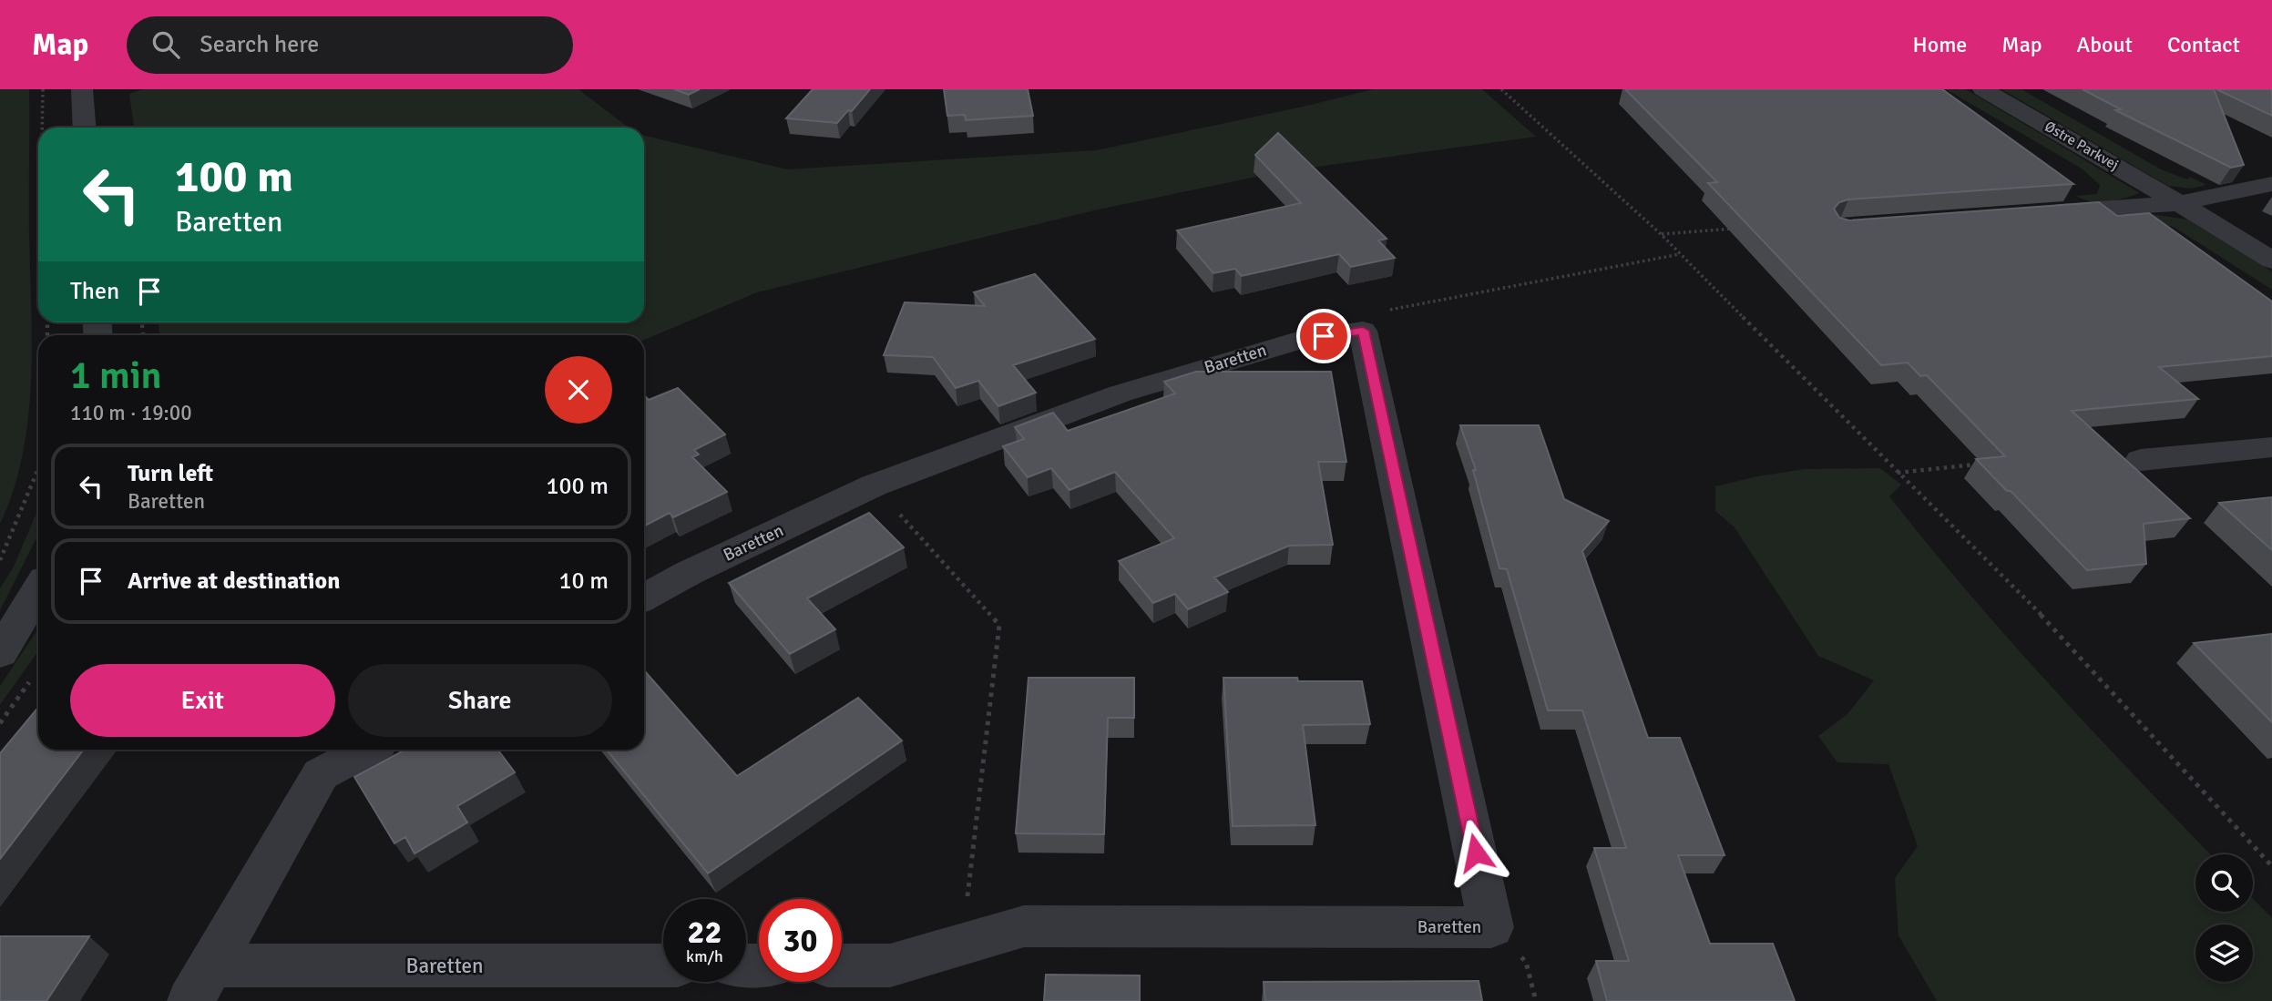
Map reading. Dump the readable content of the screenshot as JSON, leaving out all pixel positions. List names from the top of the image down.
{
  "streets": {
    "street": ["Østre Parkvej", "Baretten"]
  },
  "page": {
    "header": "Map",
    "search": "Search here",
    "nav": [
      "Home",
      "Map",
      "About",
      "Contact"
    ],
    "turn": ["100 m", "Baretten"],
    "then": "Then",
    "heading": ["1 min", "110 m · 19:00"],
    "list": [
      {
        "name": "Turn left",
        "note": "Baretten",
        "value": "100 m"
      },
      {
        "name": "Arrive at destination",
        "value": "10 m"
      }
    ],
    "buttons": ["Exit", "Share"],
    "speed": "22 km/h",
    "limit": "30"
  }
}
